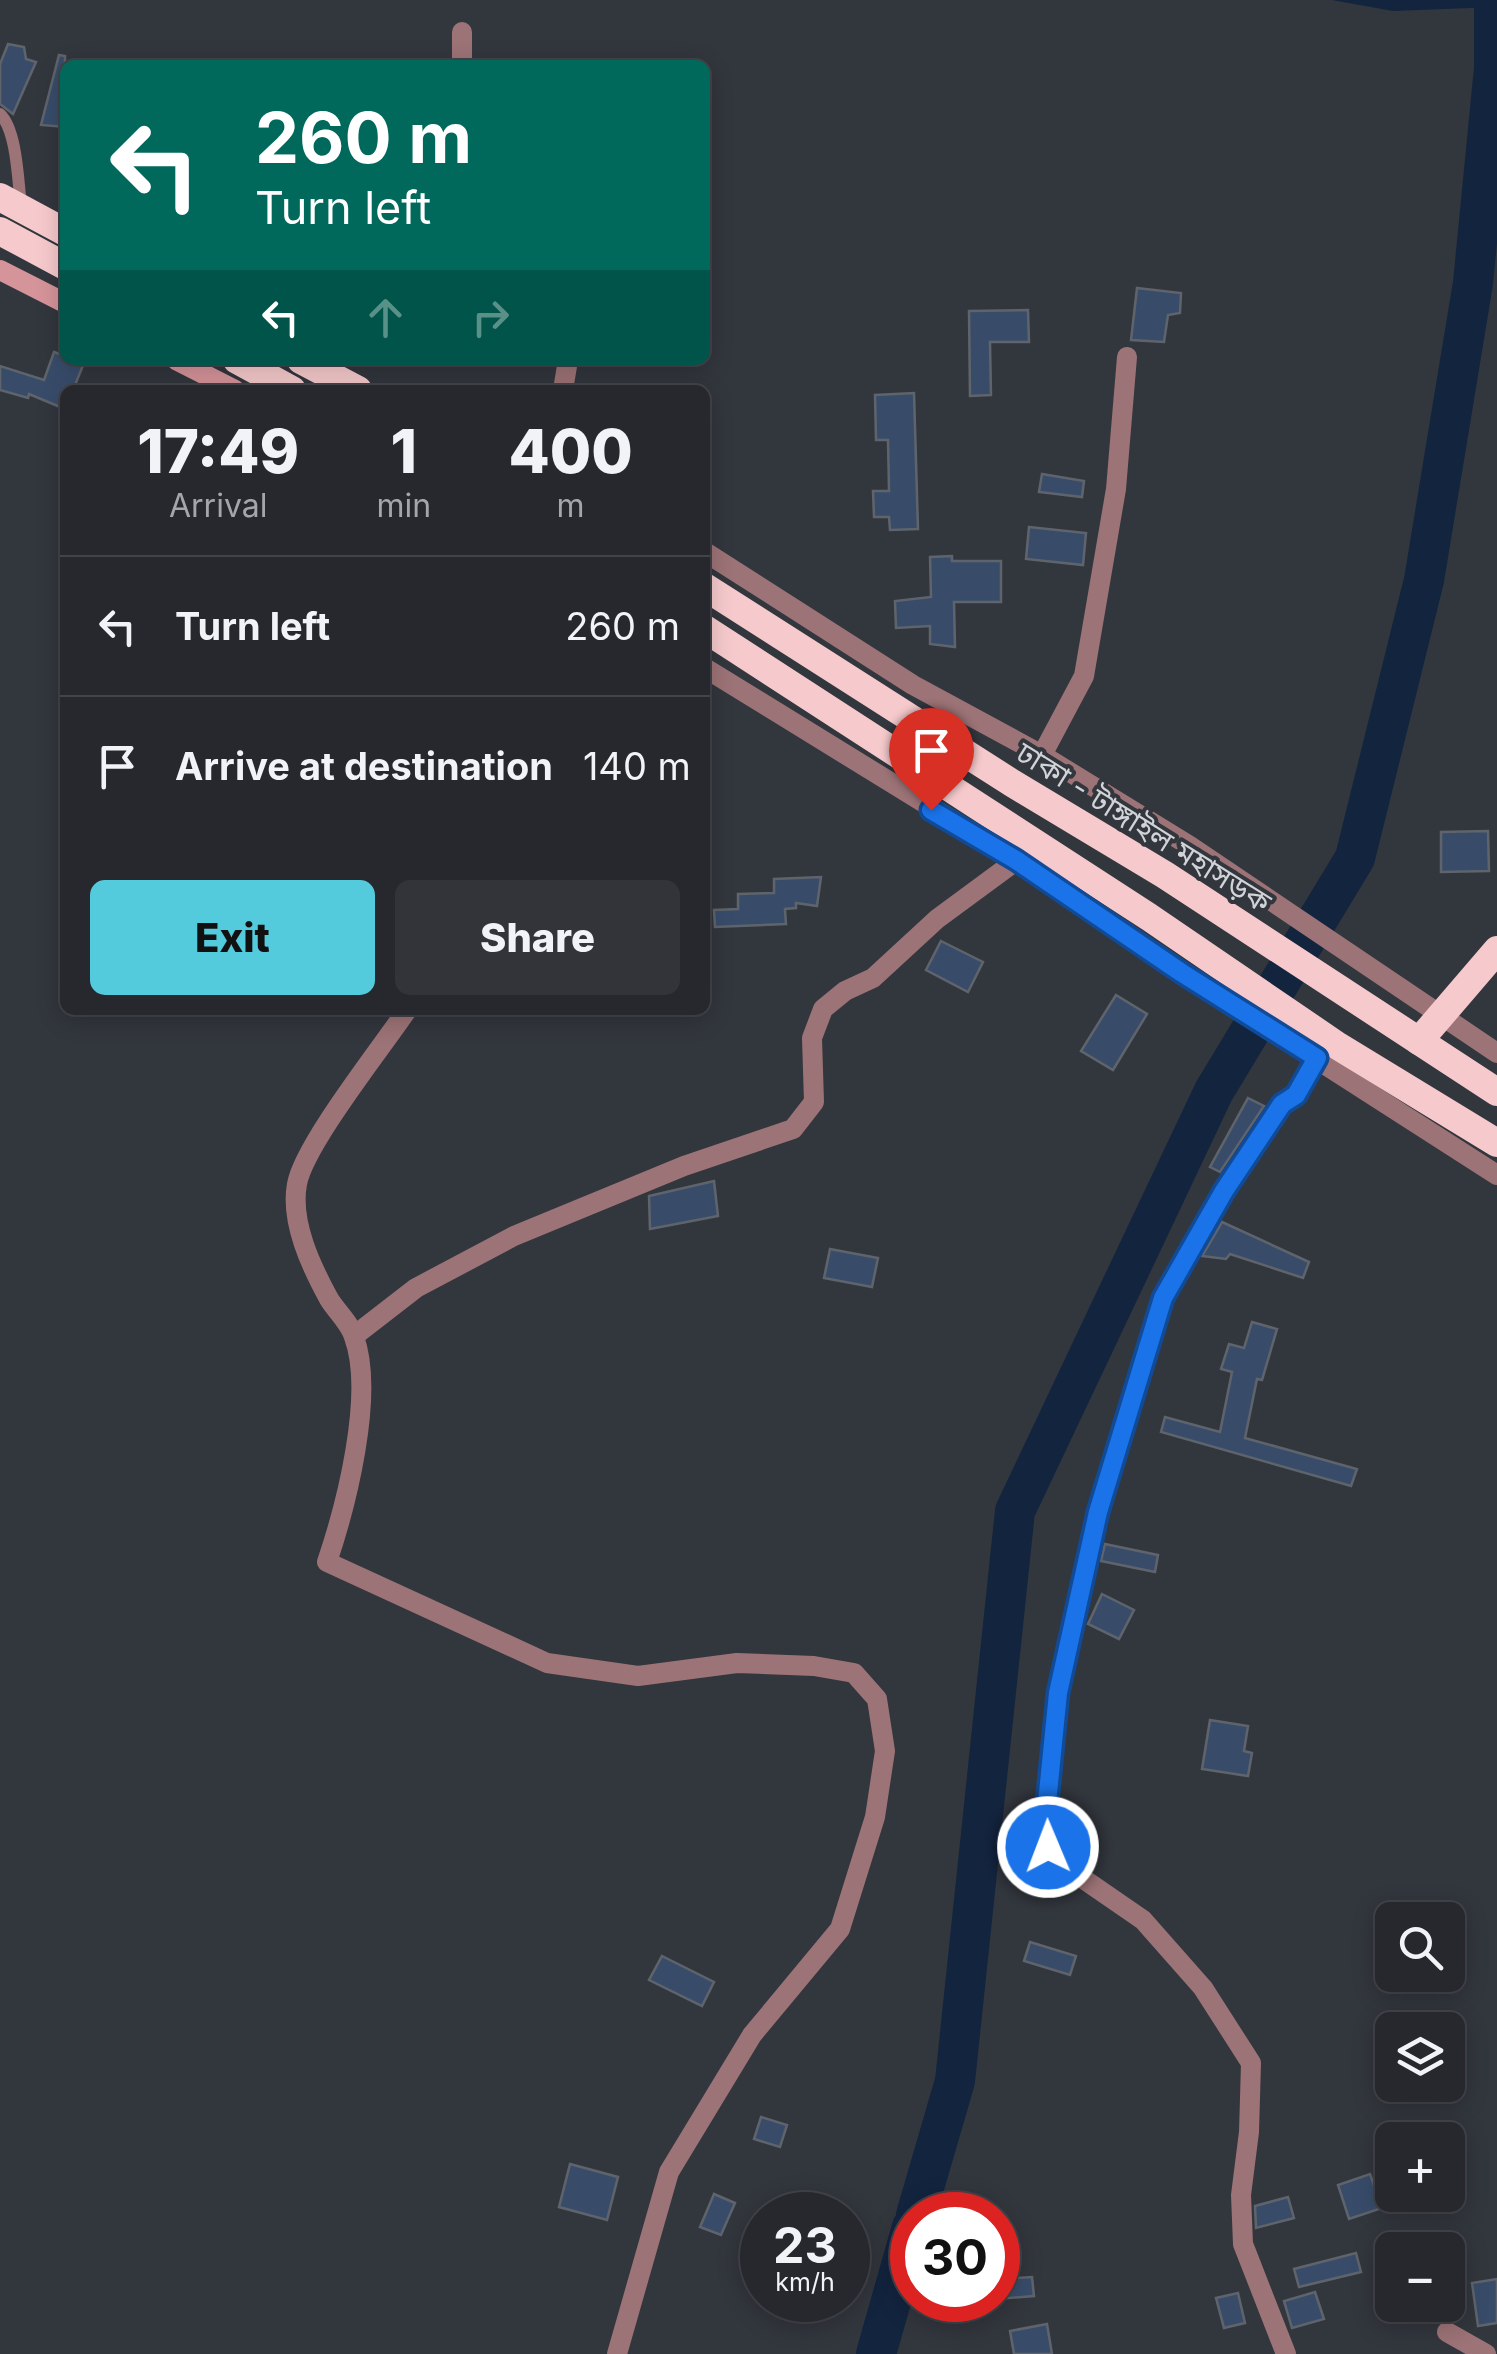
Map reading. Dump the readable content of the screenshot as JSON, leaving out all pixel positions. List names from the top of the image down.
{
  "streets": {
    "highway": ["ঢাকা - টাঙ্গাইল মহাসড়ক"]
  },
  "page": {
    "turn": ["260 m", "Turn left"],
    "eta": [
      "17:49",
      "Arrival",
      "1",
      "min",
      "400",
      "m"
    ],
    "list": [
      {
        "name": "Turn left",
        "value": "260 m"
      },
      {
        "name": "Arrive at destination",
        "value": "140 m"
      }
    ],
    "buttons": ["Exit", "Share"],
    "map_buttons": ["+", "−"],
    "speed": "23 km/h",
    "limit": "30"
  }
}
